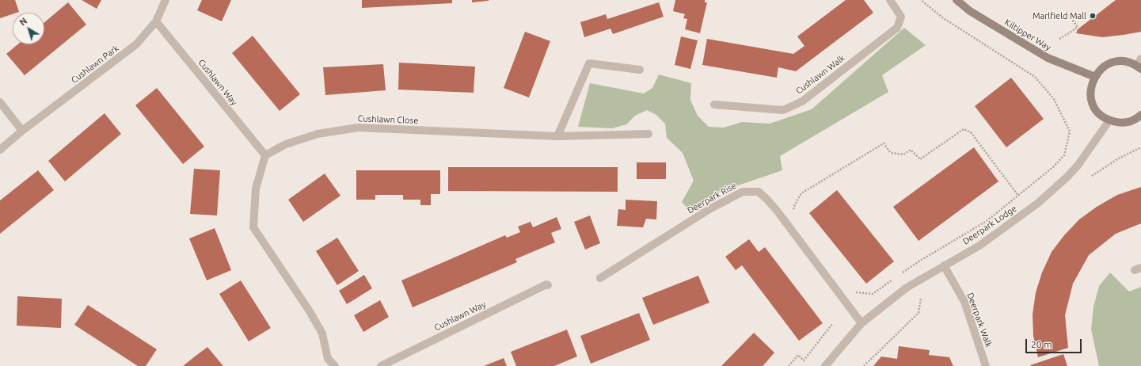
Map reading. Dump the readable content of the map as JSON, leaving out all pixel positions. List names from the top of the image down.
{
  "streets": {
    "street": [
      "Kiltipper Way",
      "Cushlawn Park",
      "Cushlawn Walk",
      "Cushlawn Way",
      "Cushlawn Close",
      "Deerpark Rise",
      "Deerpark Lodge",
      "Deerpark Walk"
    ]
  },
  "crossings": [
    ["Cushlawn Park", "Cushlawn Way"],
    ["Cushlawn Way", "Cushlawn Close"],
    ["Deerpark Rise", "Deerpark Lodge"],
    ["Deerpark Lodge", "Deerpark Walk"]
  ],
  "places": ["Marlfield Mall"],
  "scale_bar": "20 m",
  "north": "top left"
}
